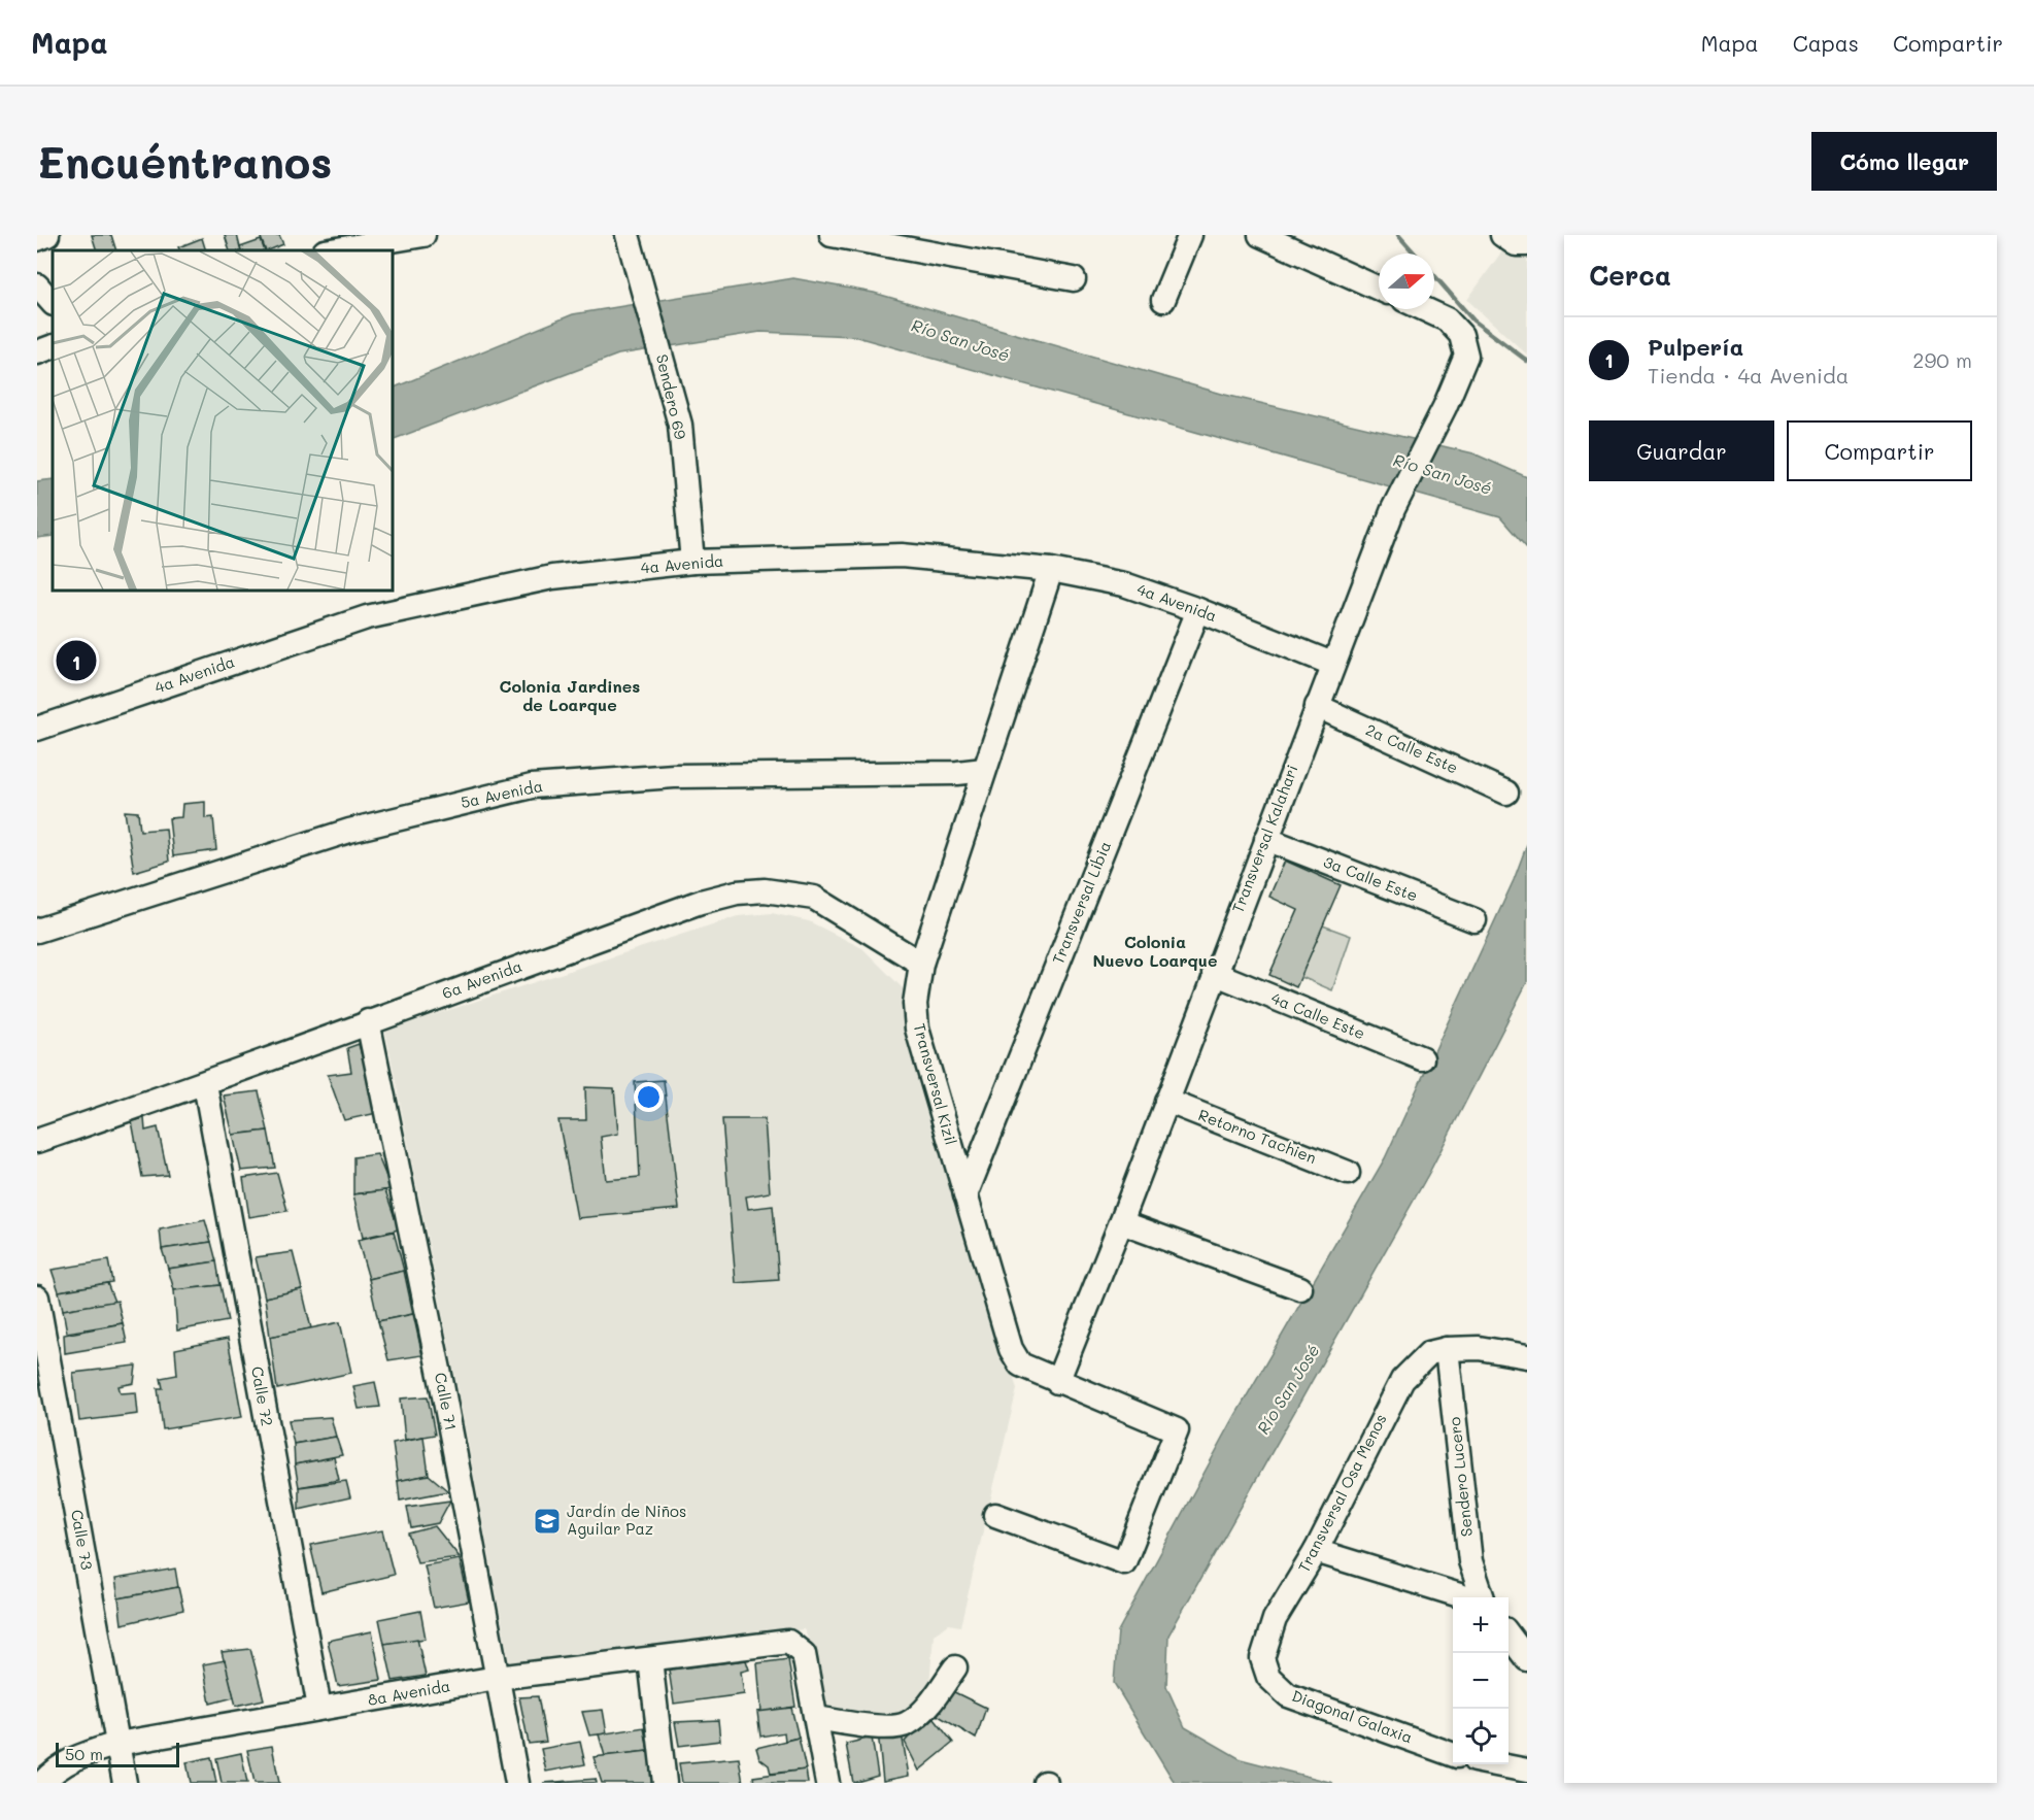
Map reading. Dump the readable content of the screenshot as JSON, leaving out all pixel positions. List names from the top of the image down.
{
  "streets": {
    "street": [
      "Sendero 69",
      "4a Avenida",
      "2a Calle Este",
      "5a Avenida",
      "Transversal Kalahari",
      "3a Calle Este",
      "Transversal Libia",
      "6a Avenida",
      "4a Calle Este",
      "Transversal Kizil",
      "Retorno Tachien",
      "Calle 72",
      "Calle 71",
      "Sendero Lucero",
      "Transversal Osa Menos",
      "Calle 73",
      "8a Avenida",
      "Diagonal Galaxia"
    ]
  },
  "crossings": [
    ["Sendero 69", "4a Avenida"],
    ["4a Avenida", "Transversal Kalahari"],
    ["4a Avenida", "Transversal Libia"],
    ["4a Avenida", "Transversal Kizil"],
    ["2a Calle Este", "Transversal Kalahari"],
    ["5a Avenida", "Transversal Kizil"],
    ["Transversal Kalahari", "3a Calle Este"],
    ["Transversal Kalahari", "4a Calle Este"],
    ["Transversal Kalahari", "Transversal Kizil"],
    ["Transversal Kalahari", "Retorno Tachien"],
    ["Transversal Libia", "Transversal Kizil"],
    ["6a Avenida", "Transversal Kizil"],
    ["6a Avenida", "Calle 72"],
    ["6a Avenida", "Calle 71"],
    ["Calle 72", "8a Avenida"],
    ["Calle 71", "8a Avenida"],
    ["Sendero Lucero", "Transversal Osa Menos"],
    ["Transversal Osa Menos", "Diagonal Galaxia"],
    ["Calle 73", "8a Avenida"]
  ],
  "districts": ["Colonia Jardines de Loarque", "Colonia Nuevo Loarque"],
  "water": ["Río San José"],
  "places": {
    "school or university": ["Jardín de Niños Aguilar Paz"]
  },
  "scale_bar": "50 m",
  "north": "right",
  "page": {
    "header": "Mapa",
    "nav": ["Mapa", "Capas", "Compartir"],
    "buttons": [
      "Cómo llegar",
      ["Guardar", "Compartir"]
    ],
    "title": "Encuéntranos",
    "heading": "Cerca",
    "list": [
      {
        "mark": "1",
        "name": "Pulpería",
        "note": "Tienda · 4a Avenida",
        "value": "290 m"
      }
    ],
    "pins": "1",
    "map_buttons": ["+", "−"],
    "scale": "50 m"
  }
}
